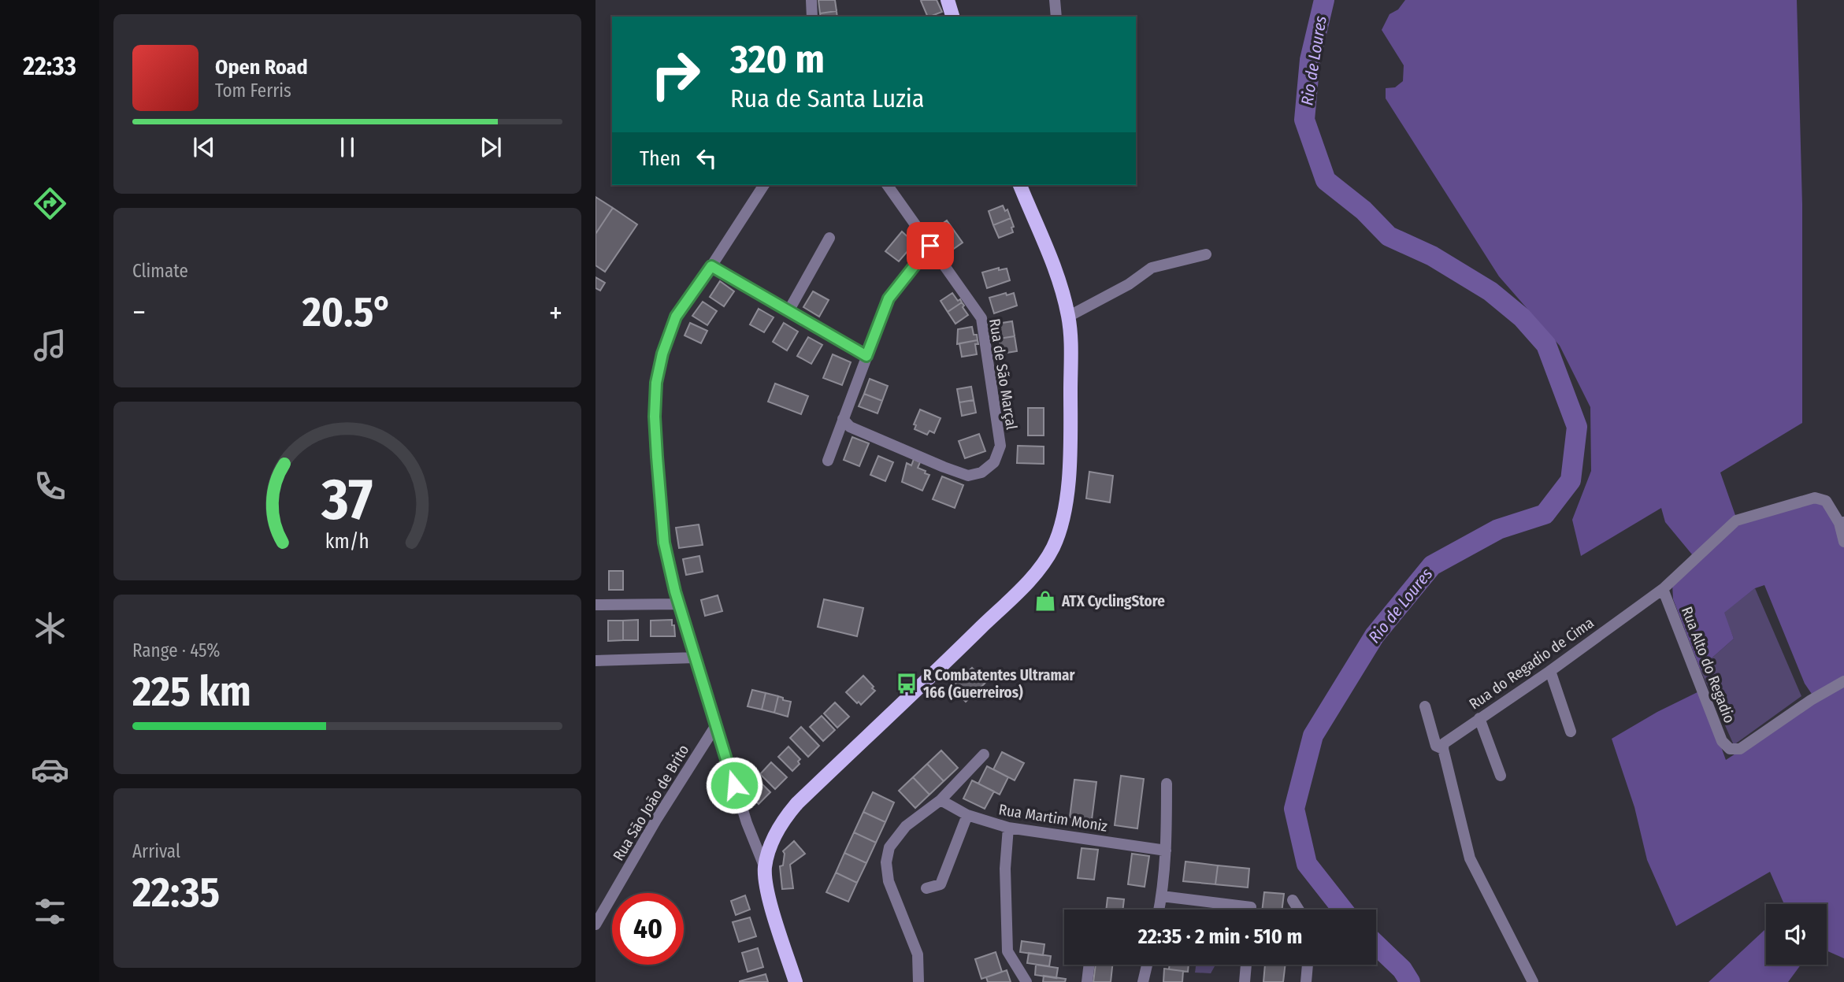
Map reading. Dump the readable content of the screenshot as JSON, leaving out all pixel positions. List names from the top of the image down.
{
  "streets": {
    "street": [
      "Rua de São Marçal",
      "Rua do Regadio de Cima",
      "Rua Alto do Regadio",
      "Rua São João de Brito",
      "Rua Martim Moniz"
    ]
  },
  "crossings": [
    ["Rua do Regadio de Cima", "Rua Alto do Regadio"]
  ],
  "water": ["Rio de Loures"],
  "places": {
    "shop": ["ATX CyclingStore"],
    "bus stop": ["R Combatentes Ultramar 166 (Guerreiros)"]
  },
  "page": {
    "tabs": "22:33",
    "turn": ["320 m", "Rua de Santa Luzia"],
    "song": ["Open Road", "Tom Ferris"],
    "then": "Then",
    "tile": [
      "Climate",
      ["Range · 45%", "225 km"],
      ["Arrival", "22:35"]
    ],
    "heat": ["−", "20.5°", "+"],
    "limit": "40",
    "trip": "22:35 · 2 min · 510 m",
    "gauge": ["37", "km/h"]
  }
}
